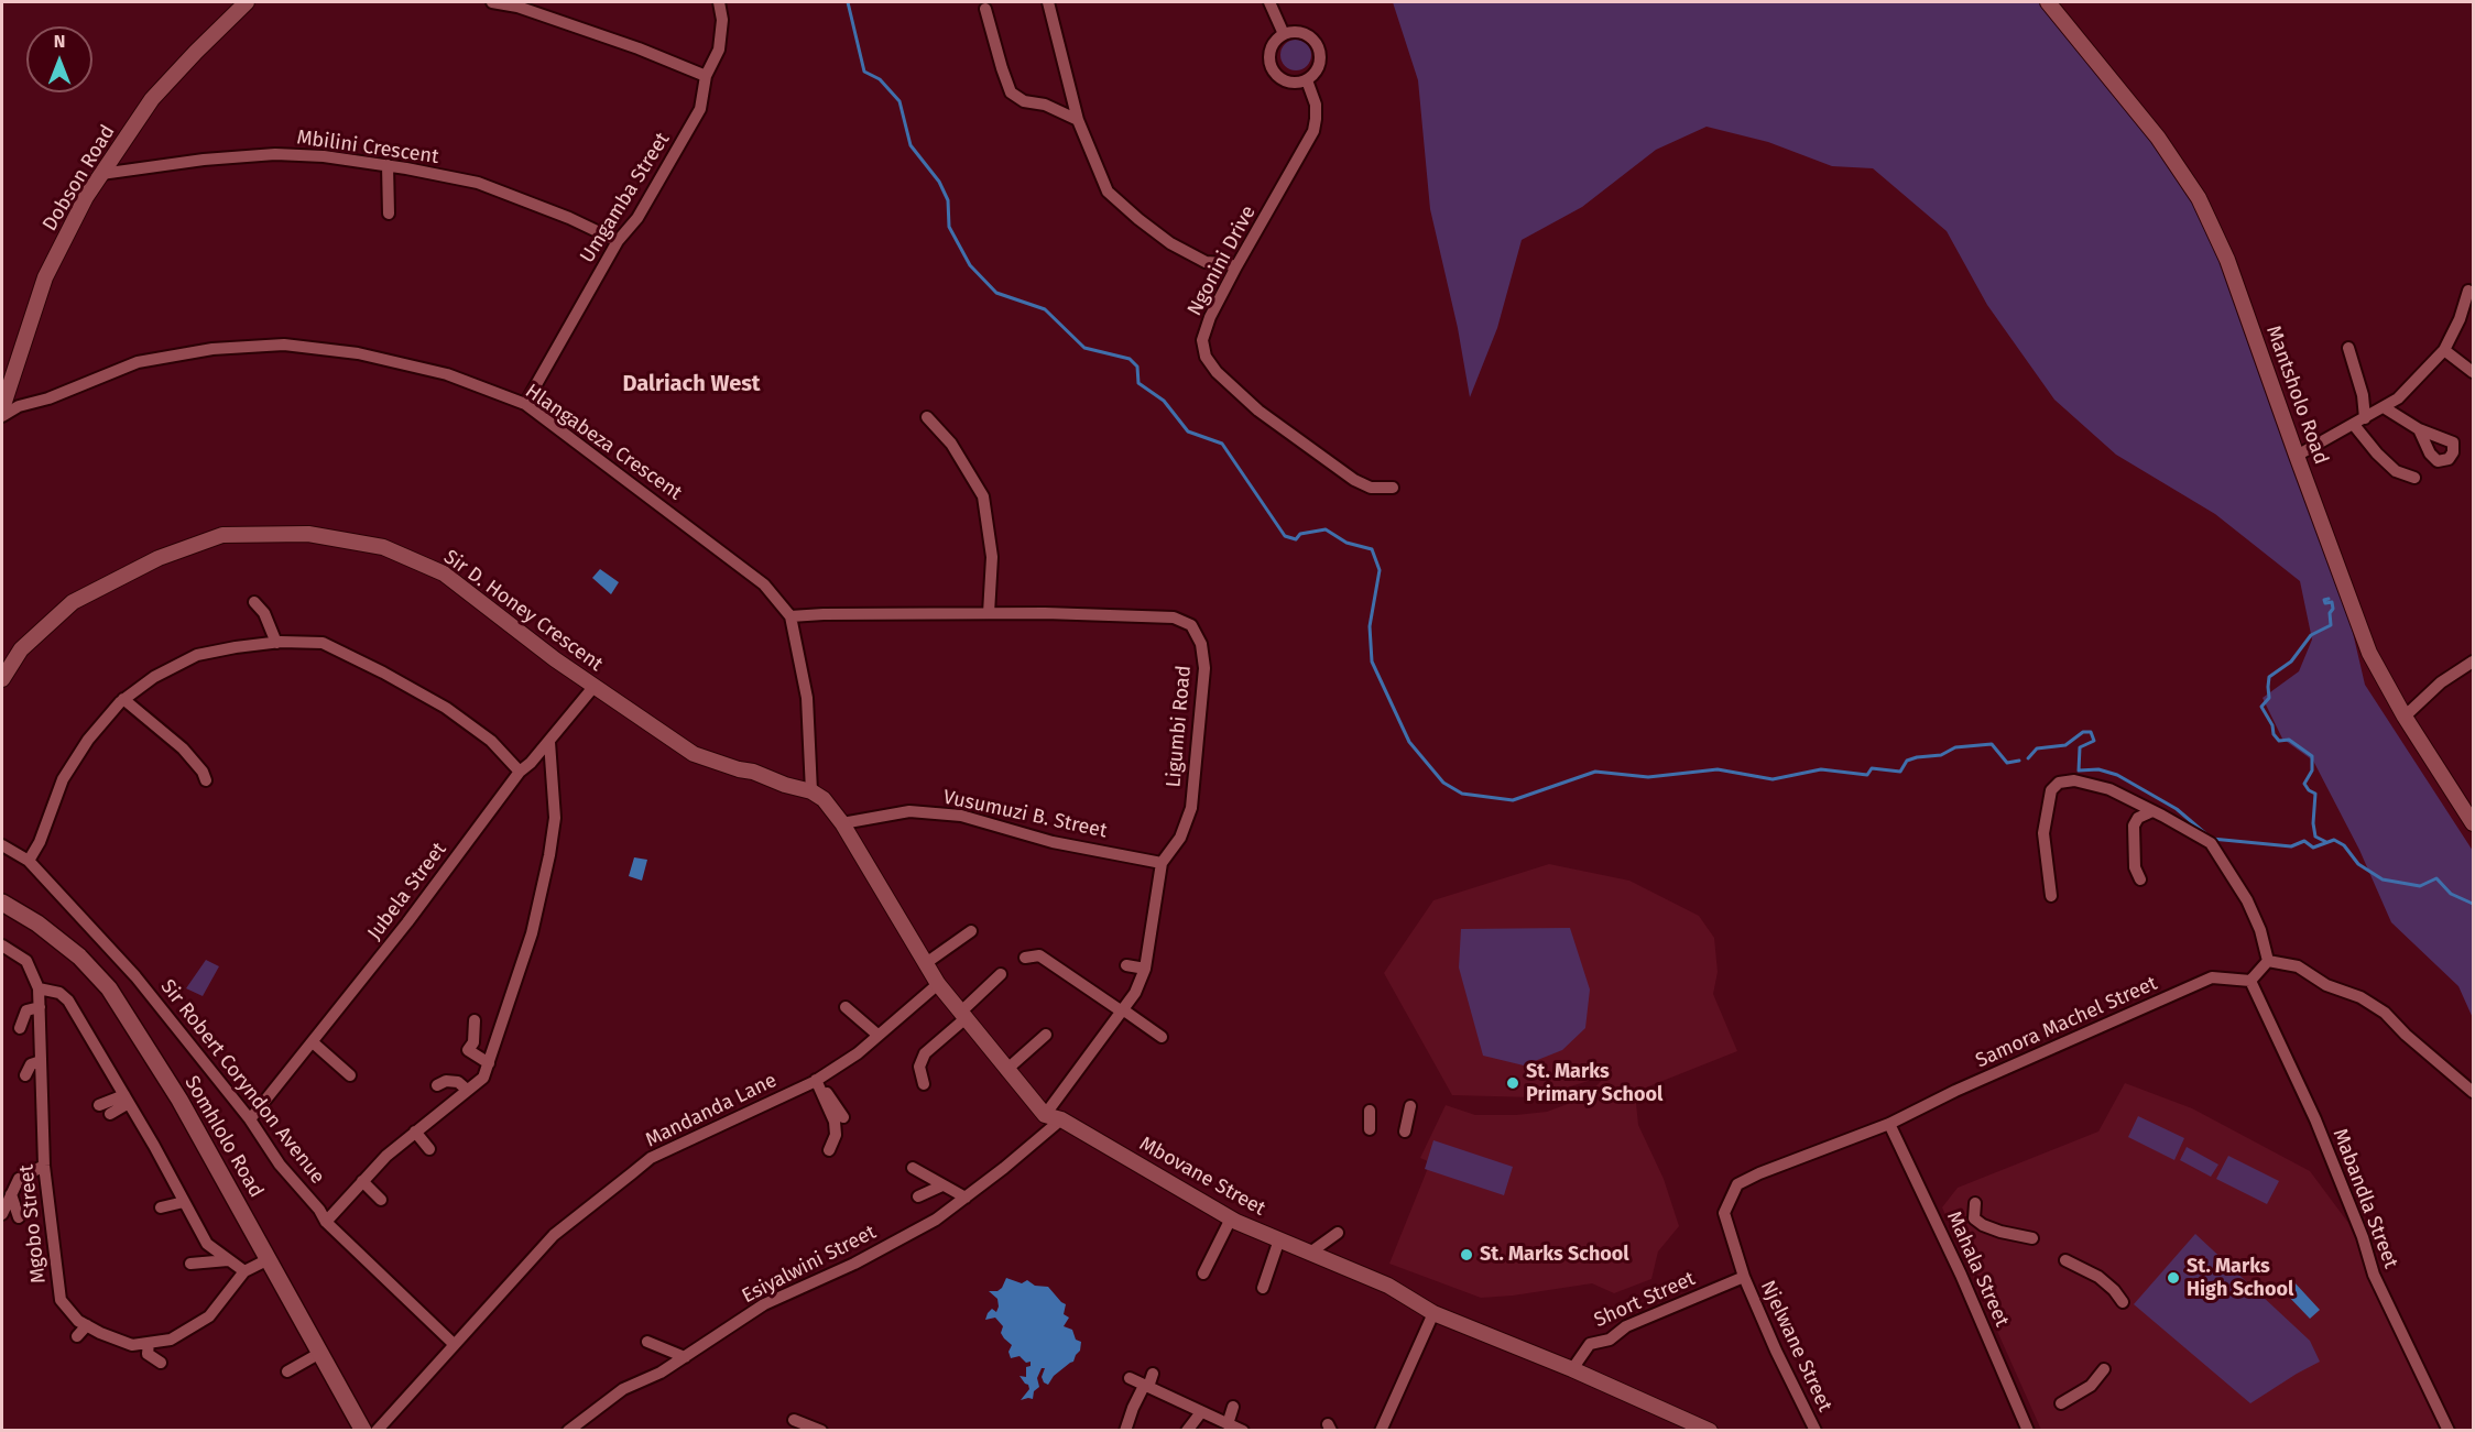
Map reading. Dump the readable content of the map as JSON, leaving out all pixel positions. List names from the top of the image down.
{
  "streets": {
    "main road": ["Somhlolo Road"],
    "street": [
      "Mbilini Crescent",
      "Dobson Road",
      "Umgamba Street",
      "Ngonini Drive",
      "Mantsholo Road",
      "Hlangabeza Crescent",
      "Sir D. Honey Crescent",
      "Ligumbi Road",
      "Vusumuzi B. Street",
      "Jubela Street",
      "Samora Machel Street",
      "Sir Robert Coryndon Avenue",
      "Mandanda Lane",
      "Mbovane Street",
      "Mabandla Street",
      "Mgobo Street",
      "Esiyalwini Street",
      "Mahala Street",
      "Short Street",
      "Njelwane Street"
    ]
  },
  "crossings": [
    ["Mbilini Crescent", "Dobson Road"],
    ["Mbilini Crescent", "Umgamba Street"],
    ["Umgamba Street", "Hlangabeza Crescent"],
    ["Hlangabeza Crescent", "Sir D. Honey Crescent"],
    ["Hlangabeza Crescent", "Ligumbi Road"],
    ["Sir D. Honey Crescent", "Jubela Street"],
    ["Ligumbi Road", "Vusumuzi B. Street"],
    ["Ligumbi Road", "Mbovane Street"],
    ["Jubela Street", "Sir Robert Coryndon Avenue"],
    ["Samora Machel Street", "Mabandla Street"],
    ["Samora Machel Street", "Mahala Street"],
    ["Samora Machel Street", "Short Street"],
    ["Samora Machel Street", "Njelwane Street"],
    ["Sir Robert Coryndon Avenue", "Mandanda Lane"],
    ["Somhlolo Road", "Mgobo Street"],
    ["Mbovane Street", "Esiyalwini Street"],
    ["Mbovane Street", "Short Street"],
    ["Short Street", "Njelwane Street"]
  ],
  "districts": ["Dalriach West"],
  "places": ["St. Marks Primary School", "St. Marks School", "St. Marks High School"],
  "north": "top"
}
